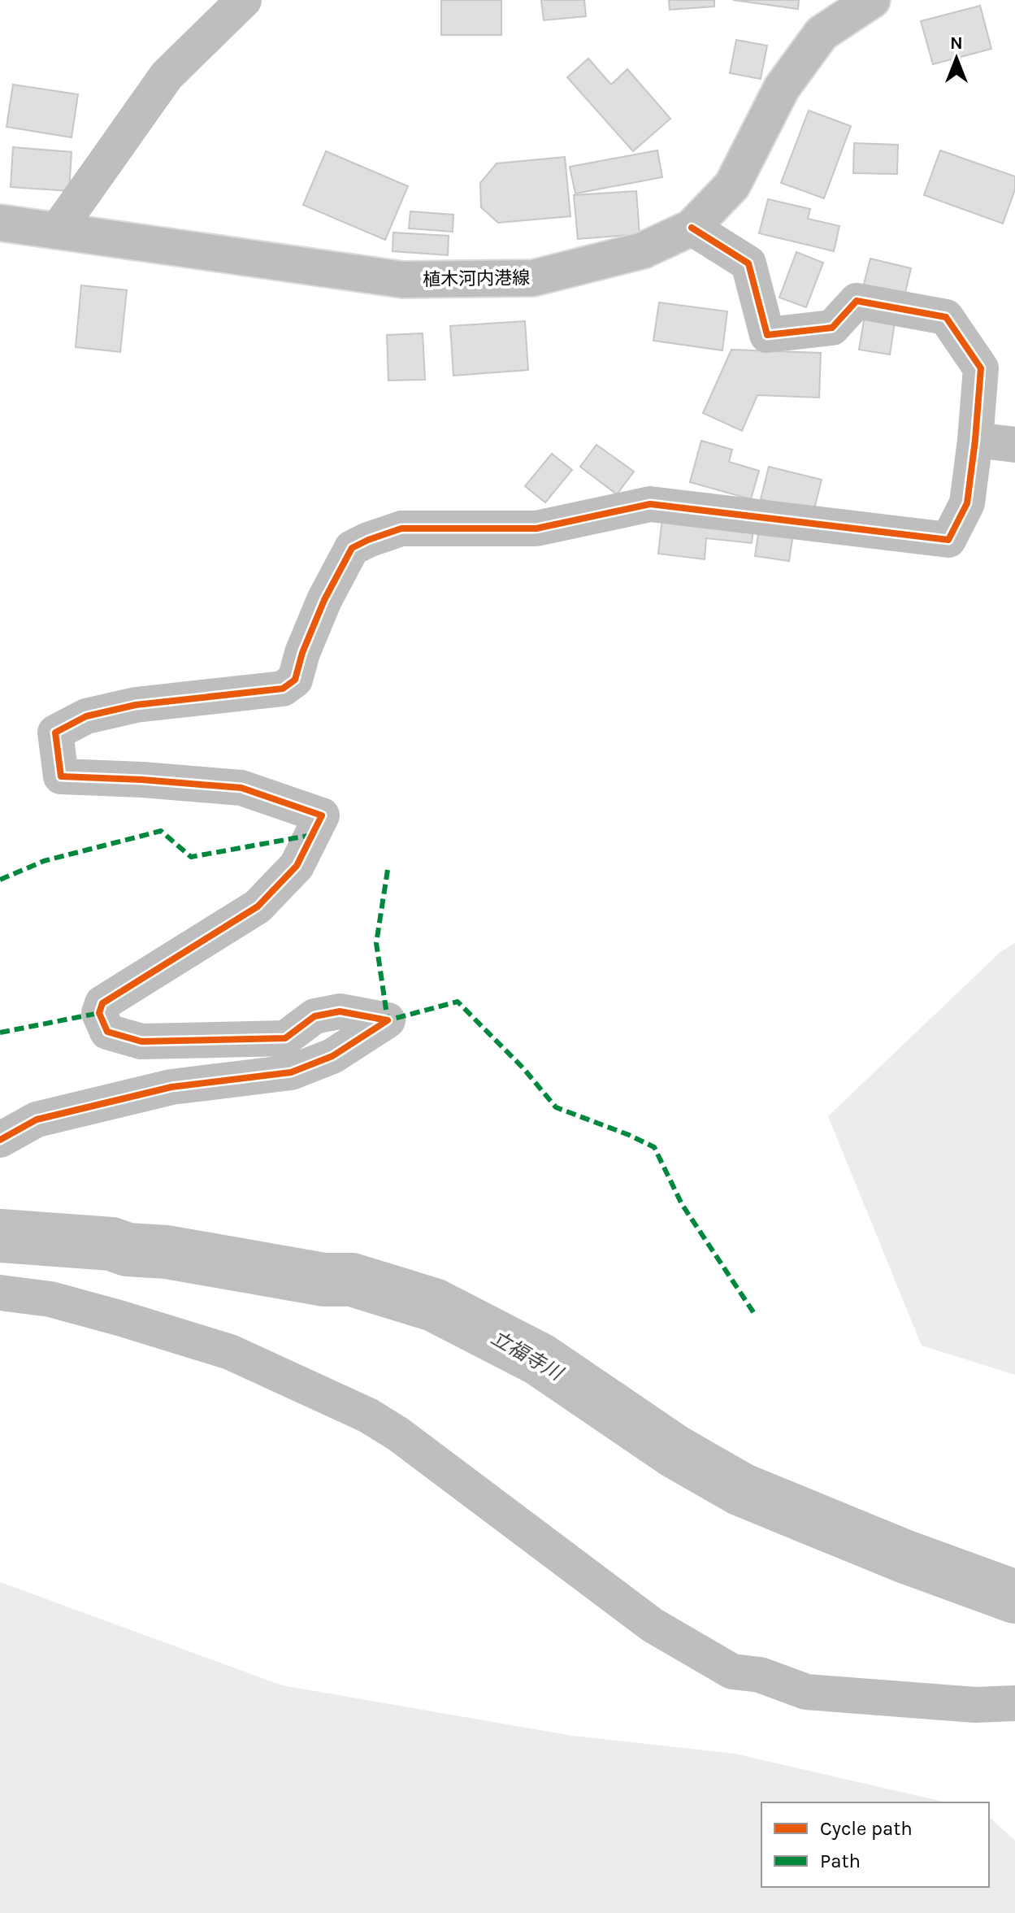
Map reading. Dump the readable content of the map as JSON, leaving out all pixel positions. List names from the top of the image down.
{
  "streets": {
    "street": ["植木河内港線"]
  },
  "water": ["立福寺川"],
  "legend": ["Cycle path", "Path"],
  "north": "top"
}
